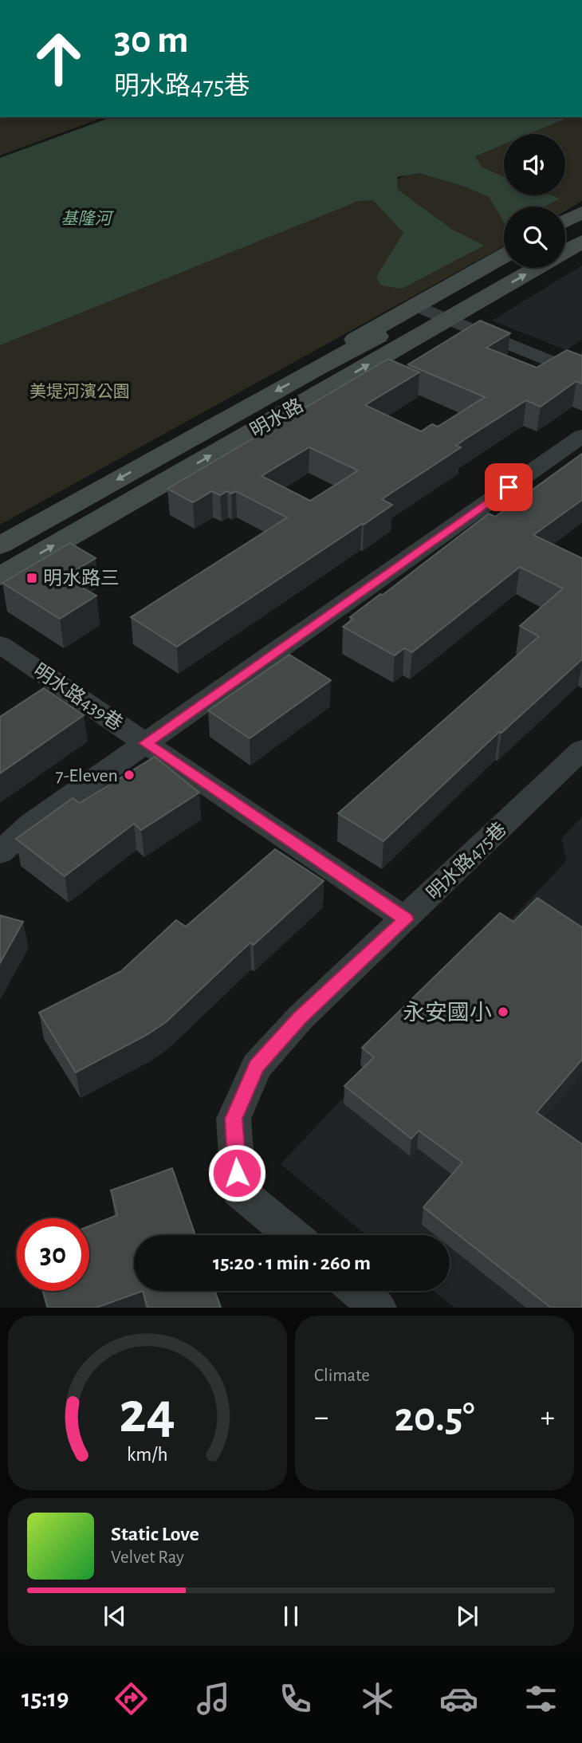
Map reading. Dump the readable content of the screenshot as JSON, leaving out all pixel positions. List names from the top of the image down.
{
  "streets": {
    "main road": ["明水路"],
    "street": ["明水路439巷", "明水路475巷"]
  },
  "crossings": [
    ["明水路439巷", "明水路475巷"]
  ],
  "water": ["基隆河"],
  "parks": ["美堤河濱公園"],
  "places": {
    "transit": ["明水路三"],
    "other": ["7-Eleven", "永安國小"]
  },
  "page": {
    "turn": ["30 m", "明水路475巷"],
    "limit": "30",
    "trip": "15:20 · 1 min · 260 m",
    "tile": "Climate",
    "heat": ["−", "20.5°", "+"],
    "song": ["Static Love", "Velvet Ray"],
    "tabs": "15:19",
    "gauge": ["24", "km/h"]
  }
}
